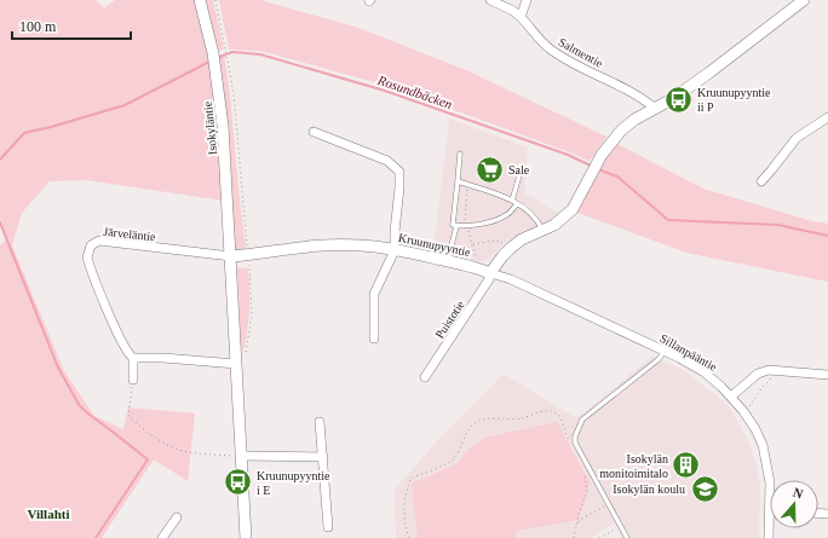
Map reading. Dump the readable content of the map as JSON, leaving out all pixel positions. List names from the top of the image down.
{
  "streets": {
    "street": [
      "Salmentie",
      "Isokyläntie",
      "Järveläntie",
      "Kruunupyyntie",
      "Puistotie",
      "Sillanpääntie"
    ]
  },
  "crossings": [
    ["Isokyläntie", "Järveläntie"],
    ["Isokyläntie", "Kruunupyyntie"],
    ["Järveläntie", "Kruunupyyntie"],
    ["Kruunupyyntie", "Puistotie"],
    ["Kruunupyyntie", "Sillanpääntie"],
    ["Puistotie", "Sillanpääntie"]
  ],
  "districts": ["Villahti"],
  "water": ["Rosundbäcken"],
  "places": {
    "bus stop": ["Kruunupyyntie ii P", "Kruunupyyntie i E"],
    "supermarket": ["Sale"],
    "building": ["Isokylän monitoimitalo"],
    "school or university": ["Isokylän koulu"]
  },
  "scale_bar": "100 m",
  "north": "top"
}
